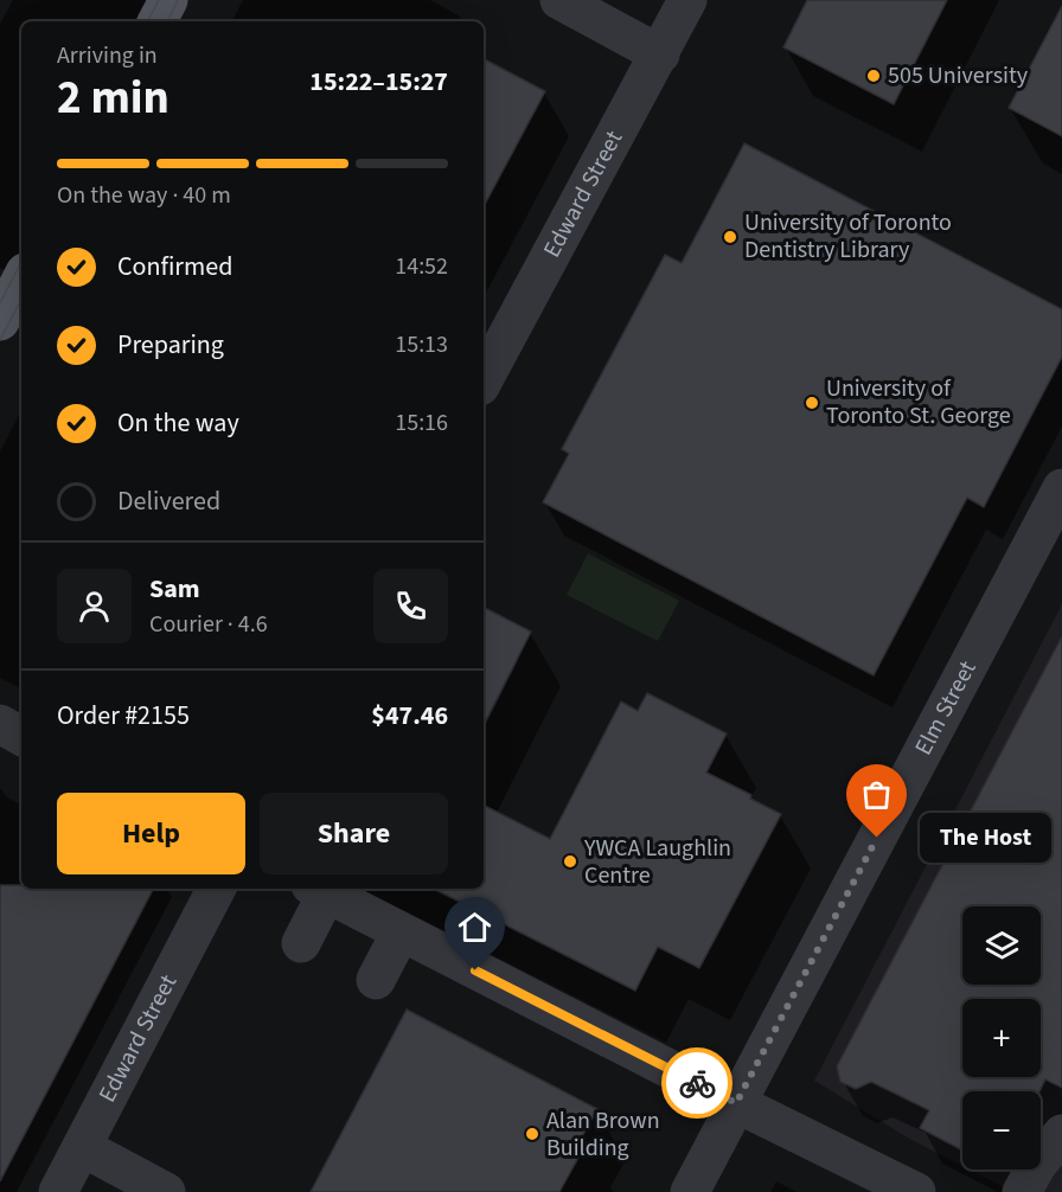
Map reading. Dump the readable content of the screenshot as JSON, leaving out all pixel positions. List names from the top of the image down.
{
  "streets": {
    "street": ["Edward Street", "Elm Street"]
  },
  "places": [
    "505 University",
    "University of Toronto Dentistry Library",
    "University of Toronto St. George",
    "The Host",
    "YWCA Laughlin Centre",
    "Alan Brown Building"
  ],
  "page": {
    "heading": ["2 min", "Arriving in", "15:22–15:27"],
    "panel": [
      "Sam",
      "Courier · 4.6",
      "Order #2155",
      "$47.46"
    ],
    "bar": "On the way · 40 m",
    "list": [
      ["Confirmed", "14:52"],
      ["Preparing", "15:13"],
      ["On the way", "15:16"],
      "Delivered"
    ],
    "buttons": ["Help", "Share"],
    "bubble": "The Host",
    "map_buttons": ["+", "−"]
  }
}
